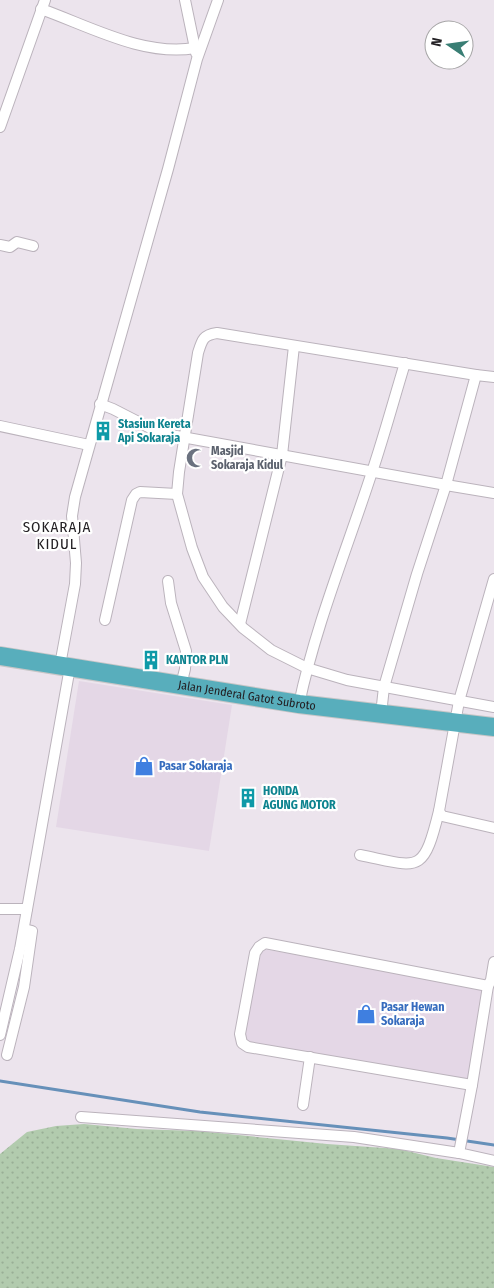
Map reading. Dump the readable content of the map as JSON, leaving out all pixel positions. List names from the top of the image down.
{
  "streets": {
    "highway": ["Jalan Jenderal Gatot Subroto"]
  },
  "districts": ["SOKARAJA KIDUL"],
  "places": {
    "building": ["Stasiun Kereta Api Sokaraja", "KANTOR PLN", "HONDA AGUNG MOTOR"],
    "mosque": ["Masjid Sokaraja Kidul"],
    "shop": ["Pasar Sokaraja", "Pasar Hewan Sokaraja"]
  },
  "north": "left"
}
